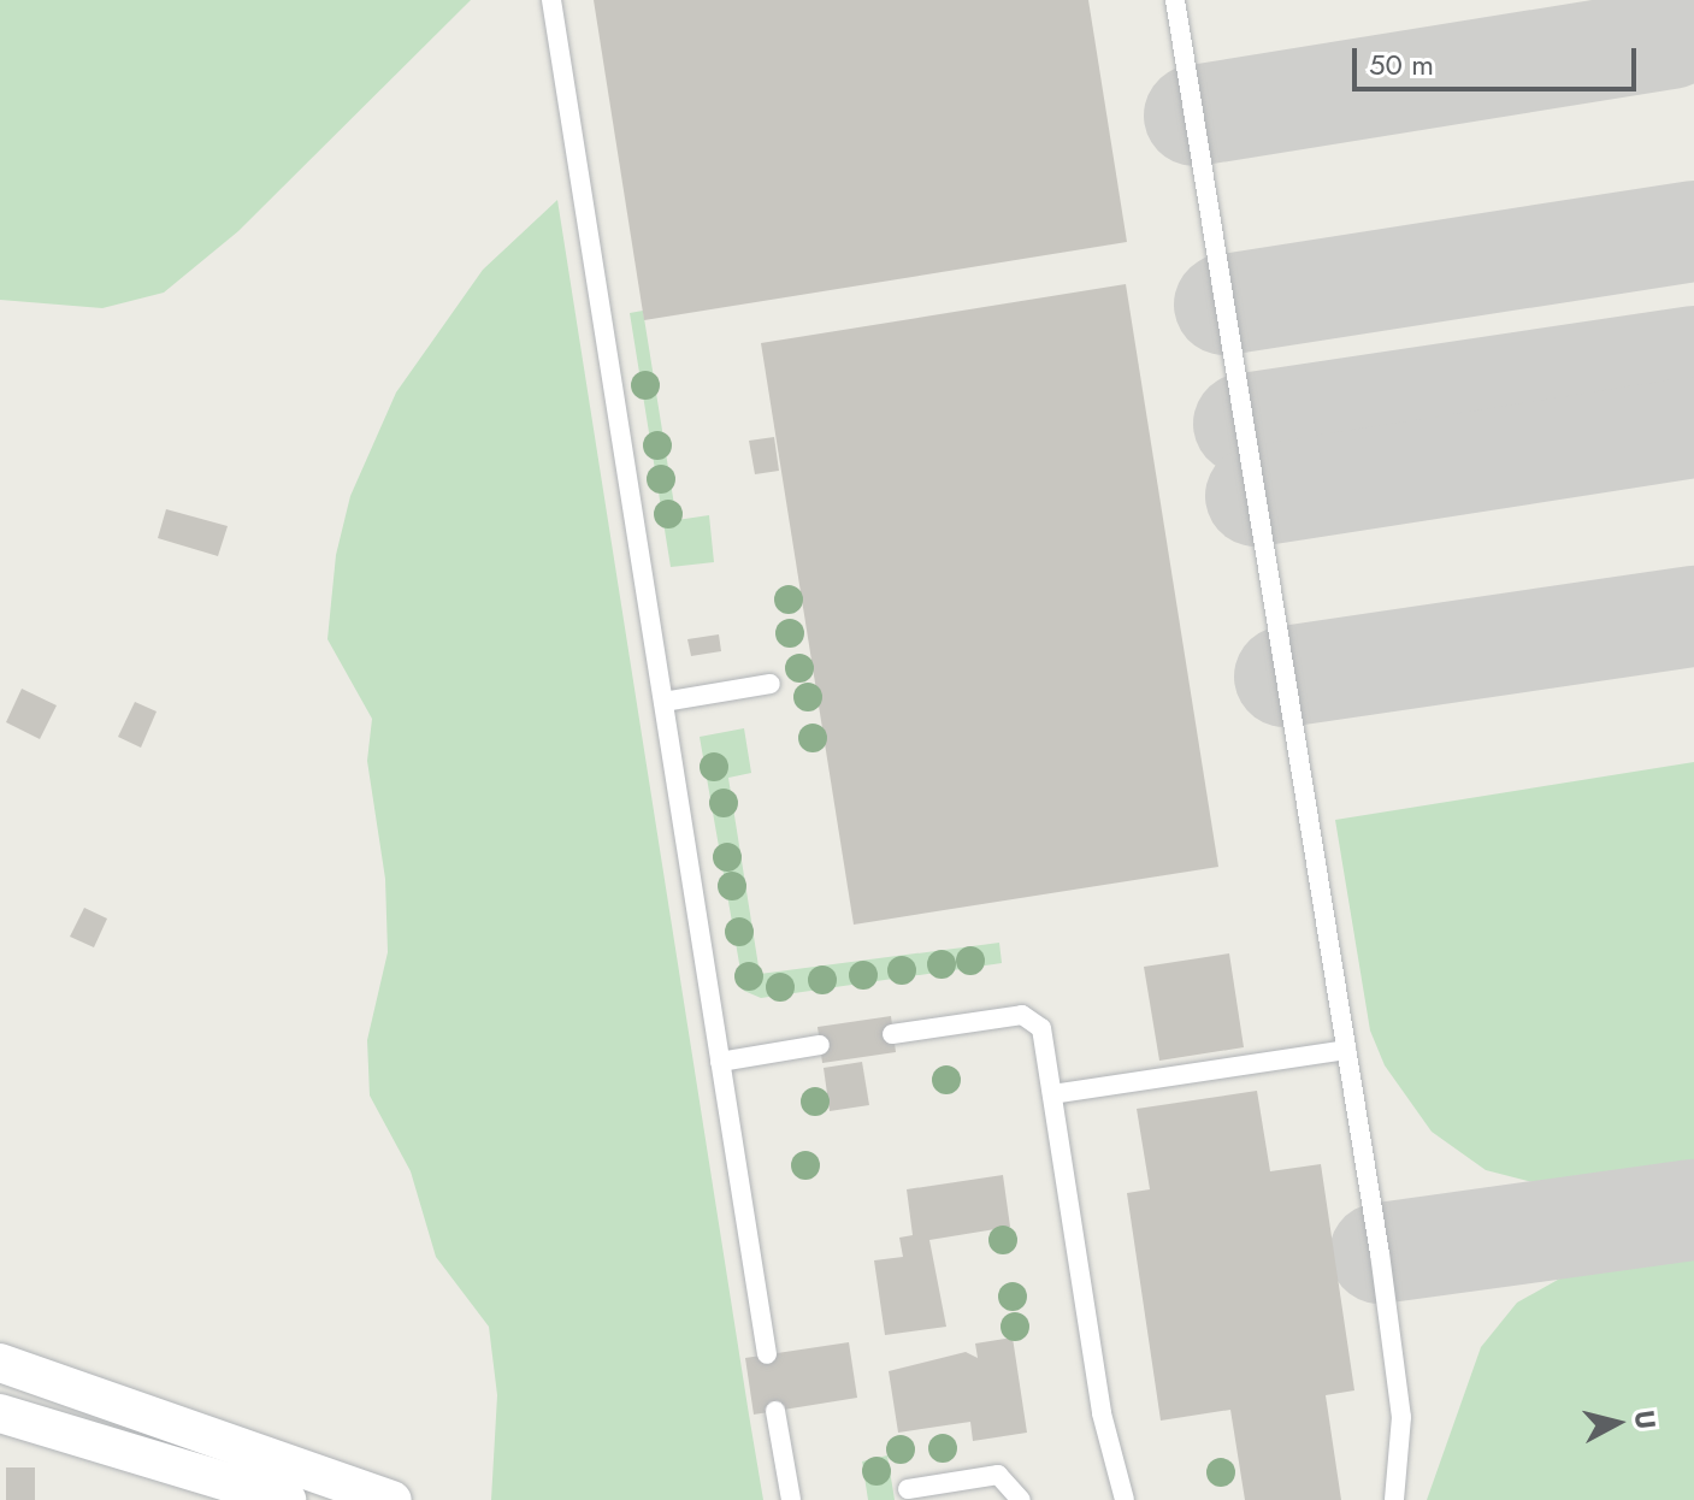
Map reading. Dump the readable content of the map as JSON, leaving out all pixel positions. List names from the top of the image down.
{
  "scale_bar": "50 m",
  "north": "right"
}
